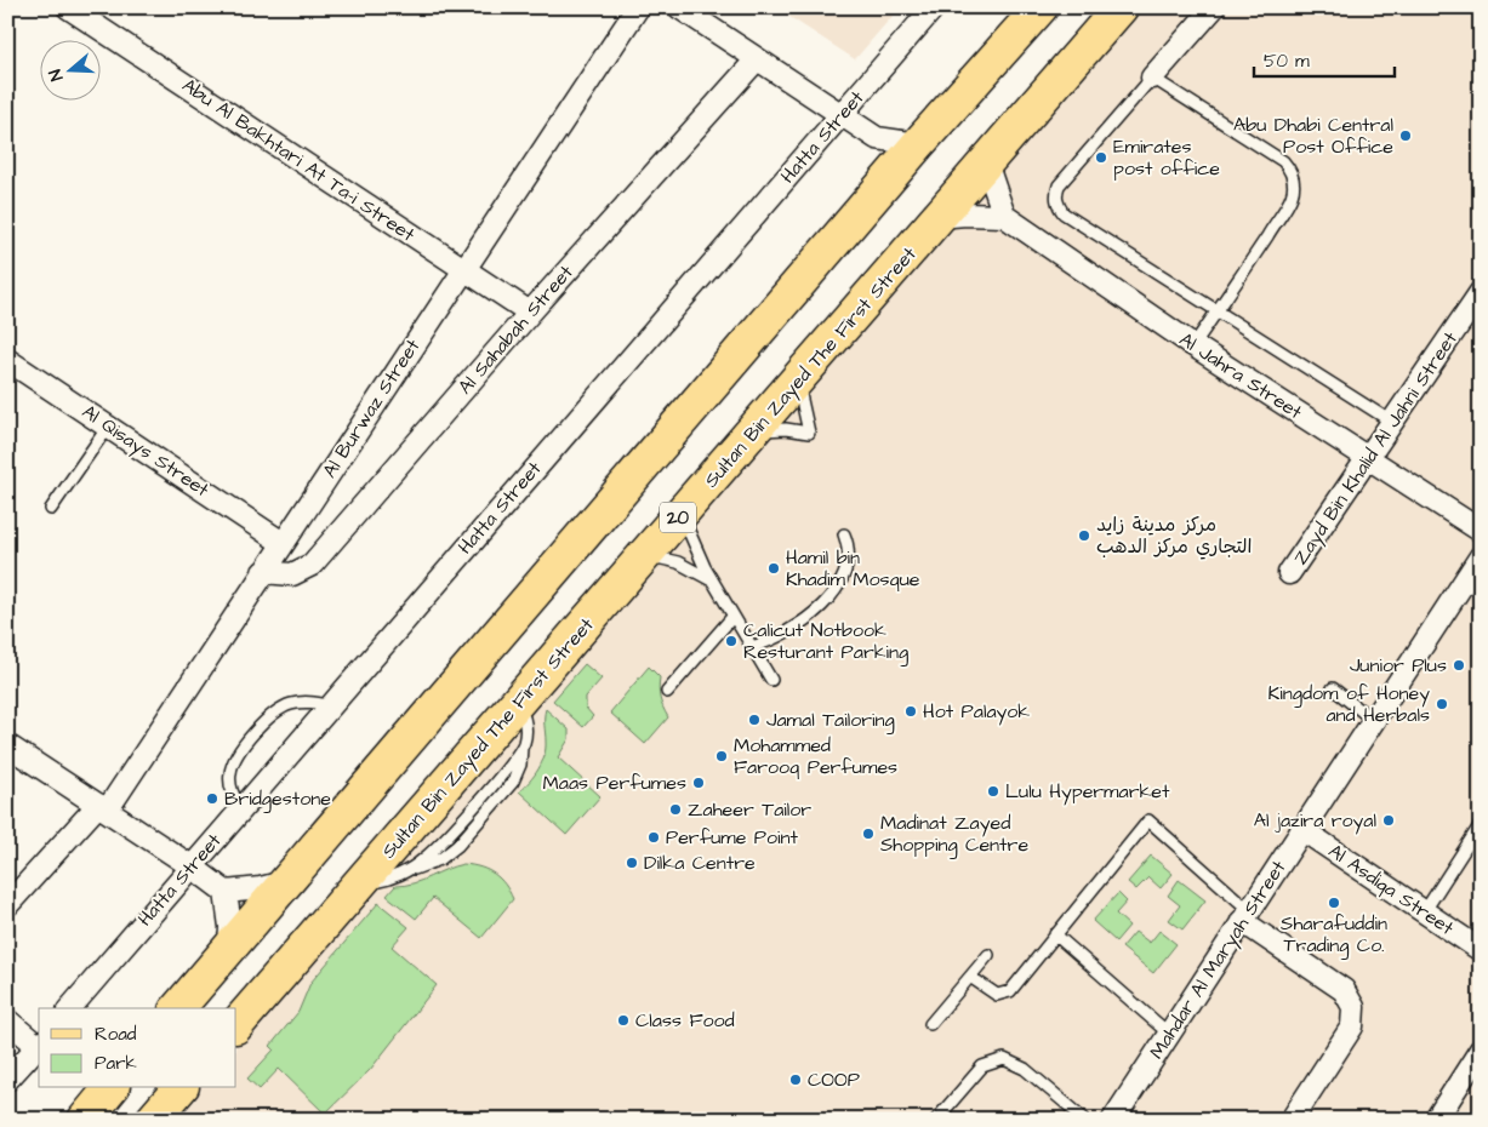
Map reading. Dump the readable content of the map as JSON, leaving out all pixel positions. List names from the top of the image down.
{
  "streets": {
    "main road": ["Sultan Bin Zayed The First Street", "20"],
    "street": [
      "Hatta Street",
      "Abu Al Bakhtari At Ta-i Street",
      "Al Sahabah Street",
      "Al Jahra Street",
      "Al Burwaz Street",
      "Zayd Bin Khalid Al Jahni Street",
      "Al Qisays Street",
      "Al Asdiqa Street",
      "Mahdar Al Maryah Street"
    ]
  },
  "crossings": [
    ["Abu Al Bakhtari At Ta-i Street", "Al Sahabah Street"],
    ["Abu Al Bakhtari At Ta-i Street", "Al Burwaz Street"],
    ["Al Sahabah Street", "Al Burwaz Street"],
    ["Al Jahra Street", "Zayd Bin Khalid Al Jahni Street"],
    ["Al Burwaz Street", "Al Qisays Street"],
    ["Al Asdiqa Street", "Mahdar Al Maryah Street"]
  ],
  "places": [
    "Abu Dhabi Central Post Office",
    "Emirates post office",
    "مركز مدينة زايد التجاري مركز الدهب",
    "Hamil bin Khadim Mosque",
    "Calicut Notbook Resturant Parking",
    "Junior Plus",
    "Kingdom of Honey and Herbals",
    "Hot Palayok",
    "Jamal Tailoring",
    "Mohammed Farooq Perfumes",
    "Maas Perfumes",
    "Lulu Hypermarket",
    "Bridgestone",
    "Zaheer Tailor",
    "Al jazira royal",
    "Madinat Zayed Shopping Centre",
    "Perfume Point",
    "Dilka Centre",
    "Sharafuddin Trading Co.",
    "Class Food",
    "COOP"
  ],
  "legend": ["Road", "Park"],
  "scale_bar": "50 m",
  "north": "left"
}
